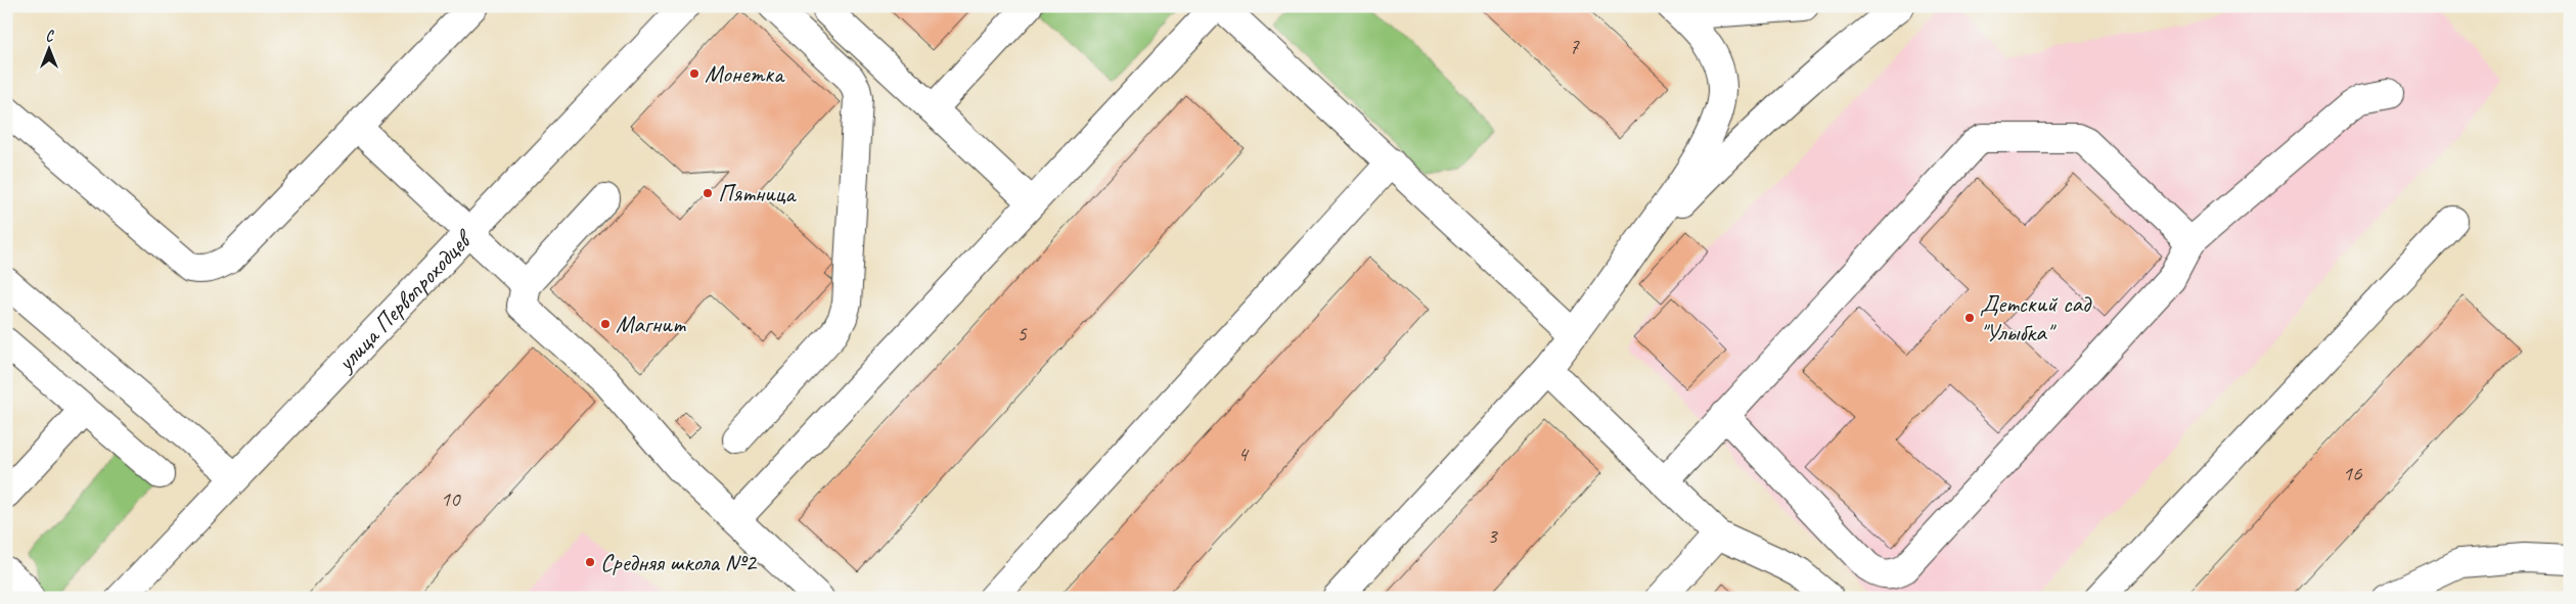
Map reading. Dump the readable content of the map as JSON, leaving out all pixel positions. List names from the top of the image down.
{
  "streets": {
    "street": ["улица Первопроходцев"]
  },
  "places": [
    "Монетка",
    "Пятница",
    "Детский сад \"Улыбка\"",
    "Магнит",
    "Средняя школа №2"
  ],
  "house_numbers": [
    "7",
    "5",
    "4",
    "16",
    "10",
    "3"
  ],
  "north": "top"
}
